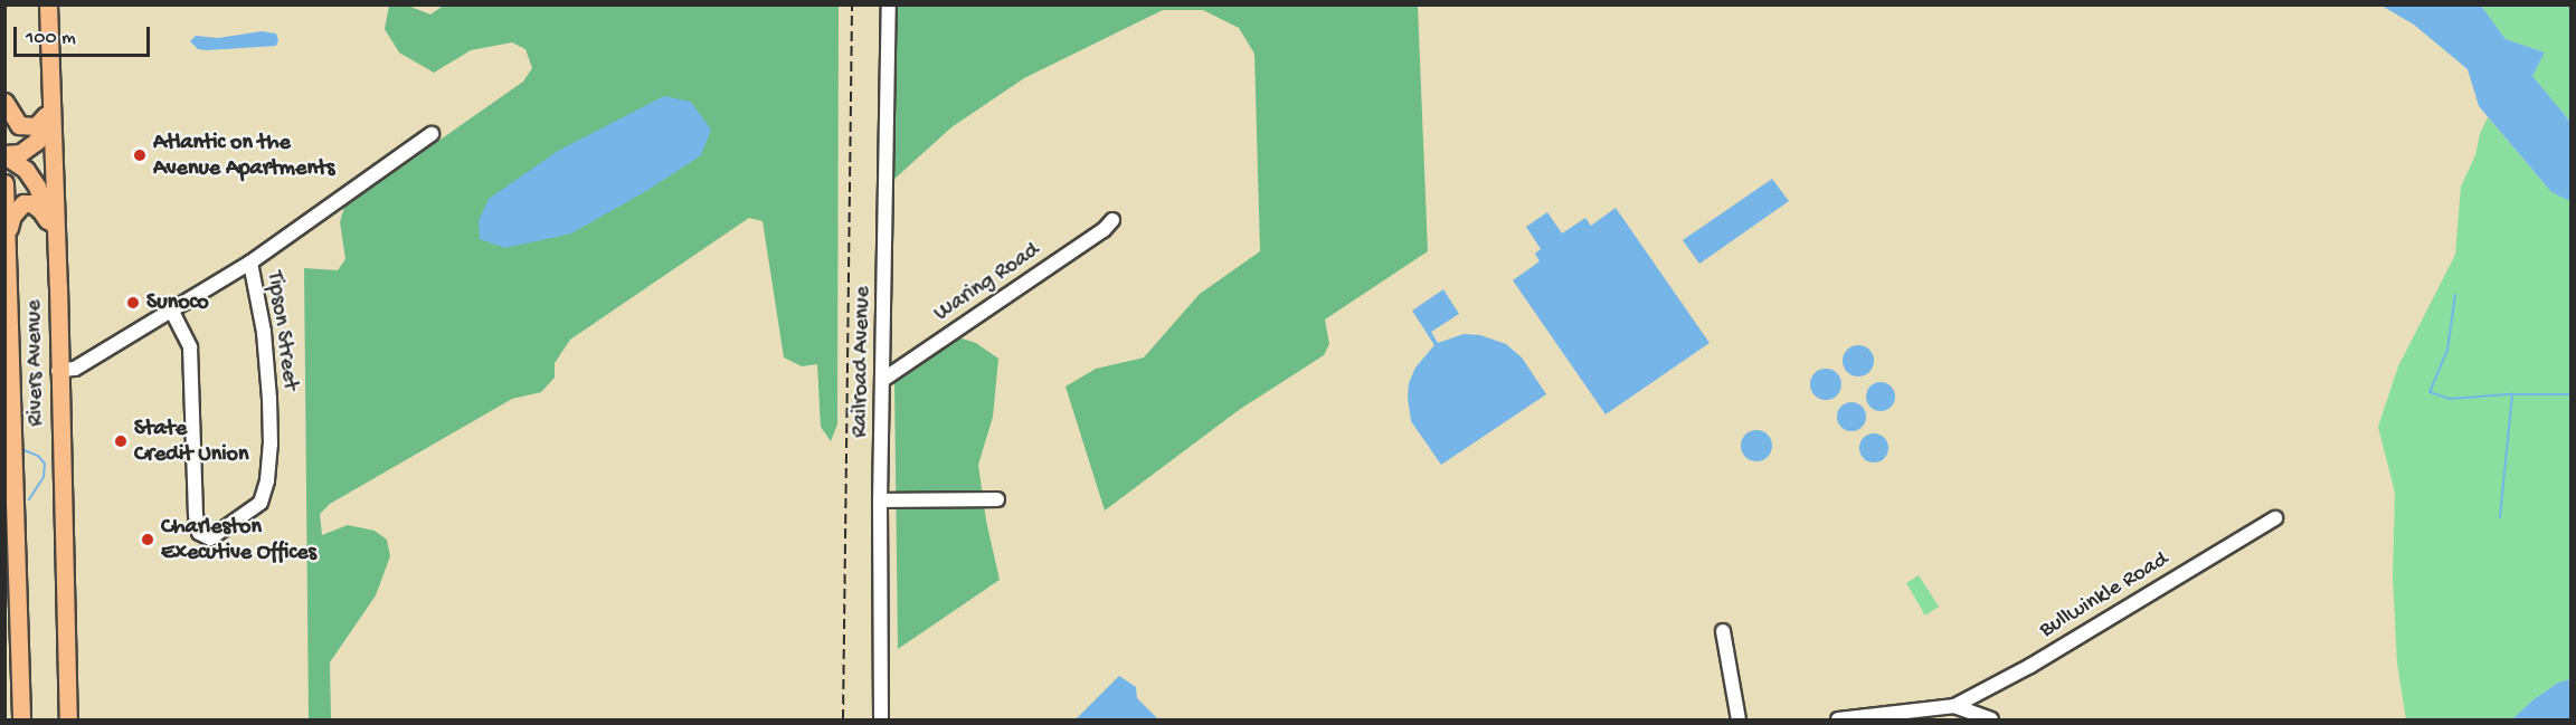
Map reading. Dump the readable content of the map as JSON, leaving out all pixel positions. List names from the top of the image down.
{
  "streets": {
    "main road": ["Rivers Avenue"],
    "street": [
      "Waring Road",
      "Tipson Street",
      "Railroad Avenue",
      "Bullwinkle Road"
    ]
  },
  "crossings": [
    ["Waring Road", "Railroad Avenue"],
    ["Tipson Street", "Rivers Avenue"]
  ],
  "places": [
    "Atlantic on the Avenue Apartments",
    "Sunoco",
    "State Credit Union",
    "Charleston Executive Offices"
  ],
  "scale_bar": "100 m"
}
